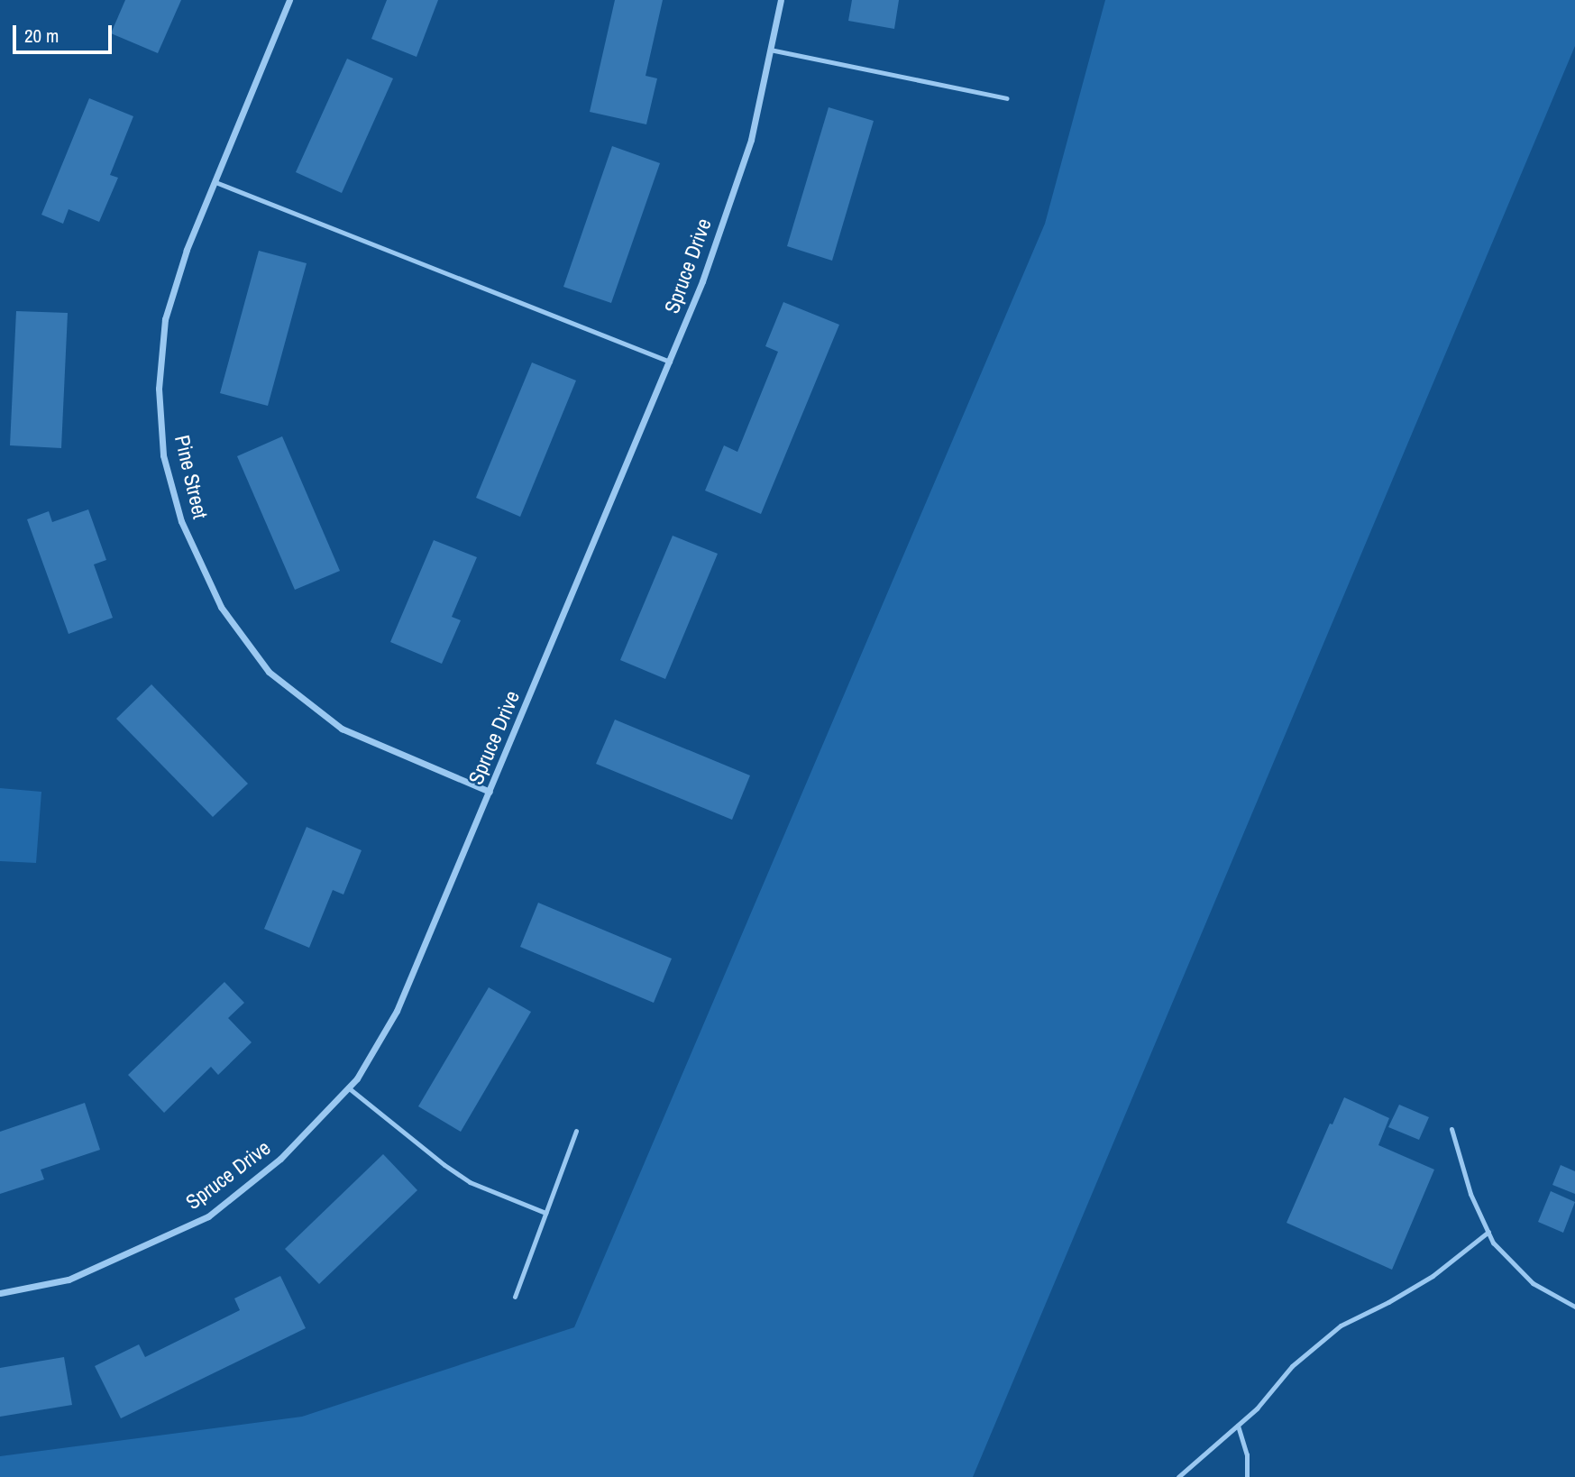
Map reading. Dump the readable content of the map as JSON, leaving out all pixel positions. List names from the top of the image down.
{
  "streets": {
    "street": ["Spruce Drive", "Pine Street"]
  },
  "crossings": [
    ["Spruce Drive", "Pine Street"]
  ],
  "scale_bar": "20 m"
}
